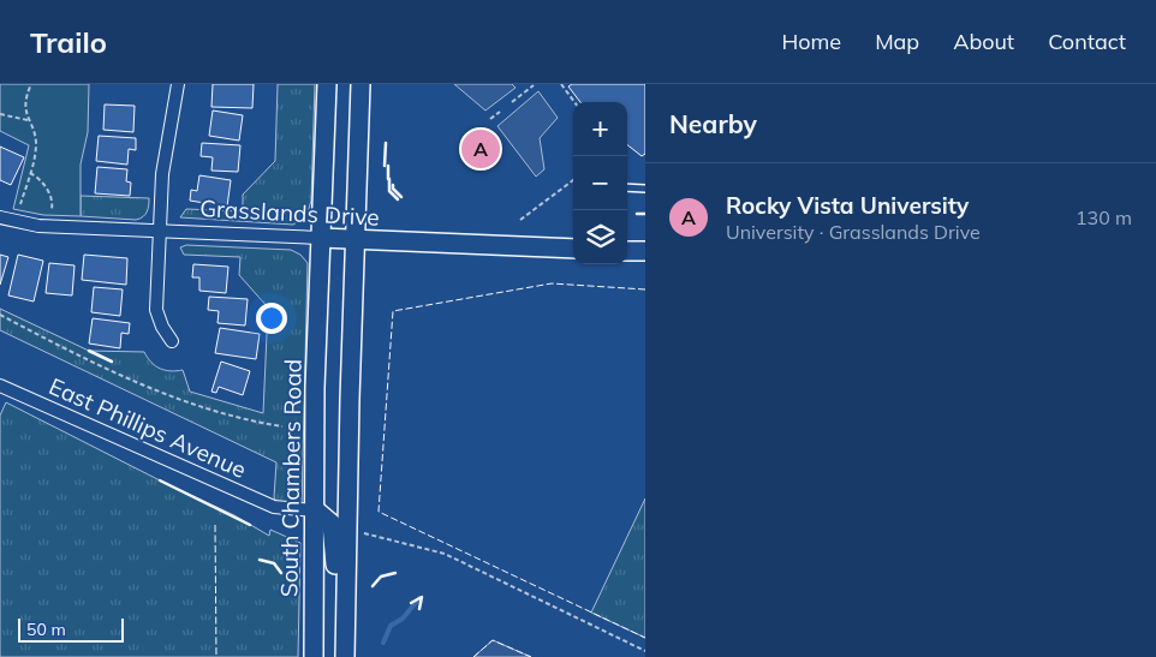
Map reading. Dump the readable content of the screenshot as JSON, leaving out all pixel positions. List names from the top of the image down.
{
  "streets": {
    "main road": ["Grasslands Drive", "South Chambers Road"],
    "street": ["East Phillips Avenue"]
  },
  "crossings": [
    ["Grasslands Drive", "South Chambers Road"],
    ["East Phillips Avenue", "South Chambers Road"]
  ],
  "scale_bar": "50 m",
  "page": {
    "header": "Trailo",
    "nav": [
      "Home",
      "Map",
      "About",
      "Contact"
    ],
    "heading": "Nearby",
    "map_buttons": ["+", "−"],
    "pins": "A",
    "list": [
      {
        "mark": "A",
        "name": "Rocky Vista University",
        "note": "University · Grasslands Drive",
        "value": "130 m"
      }
    ],
    "scale": "50 m"
  }
}
